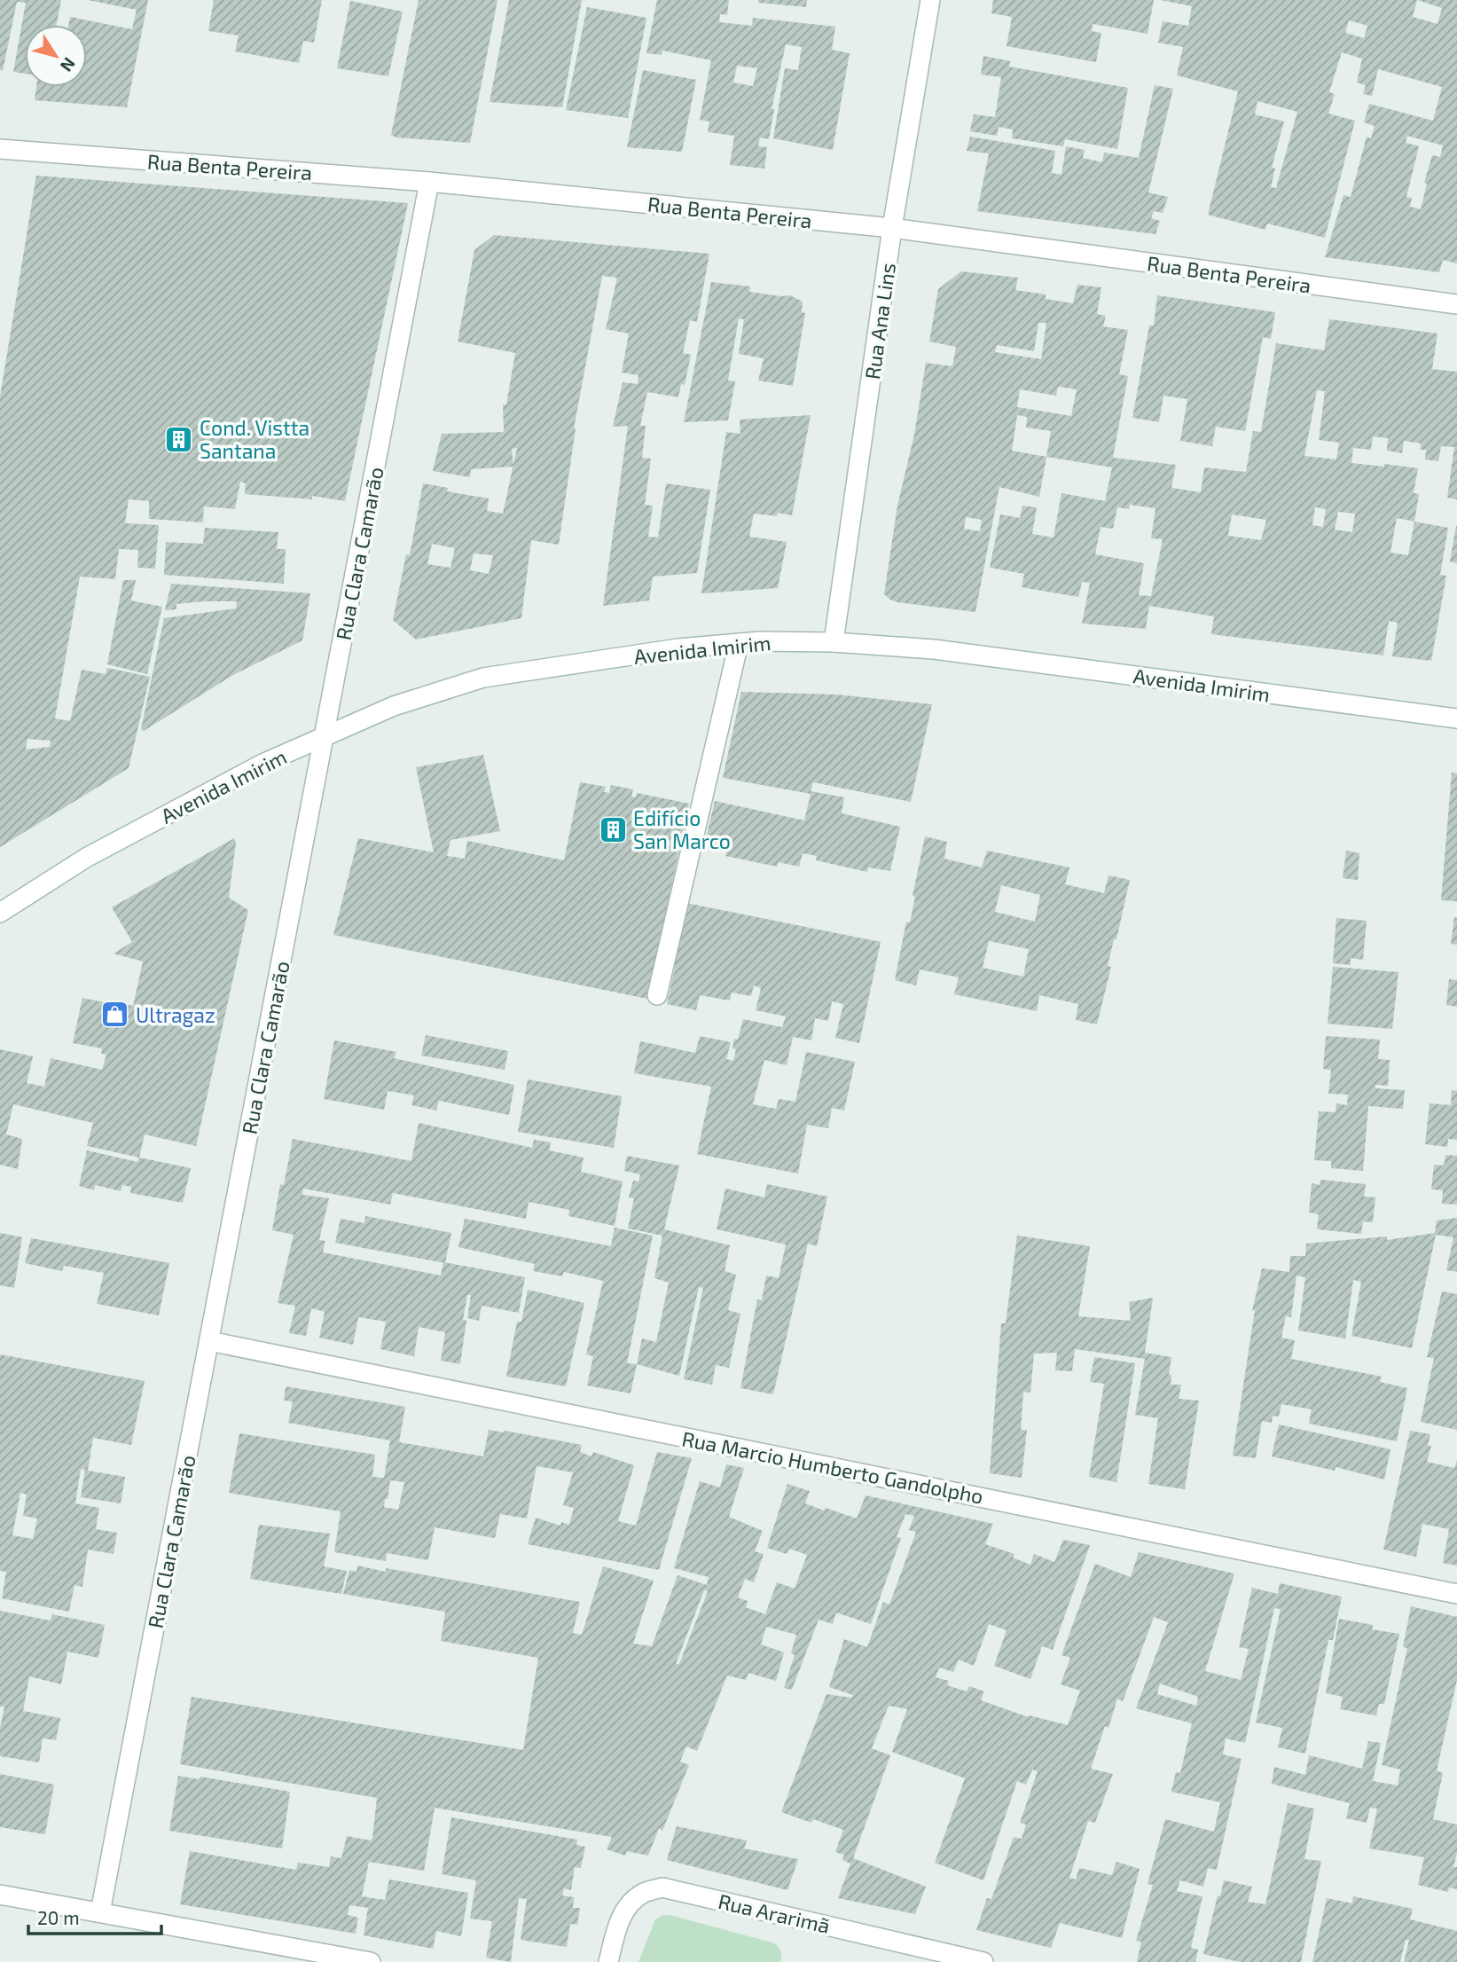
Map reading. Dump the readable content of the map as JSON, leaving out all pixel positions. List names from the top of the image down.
{
  "streets": {
    "street": [
      "Rua Benta Pereira",
      "Rua Ana Lins",
      "Rua Clara Camarão",
      "Avenida Imirim",
      "Rua Marcio Humberto Gandolpho",
      "Rua Ararimã"
    ]
  },
  "crossings": [
    ["Rua Benta Pereira", "Rua Ana Lins"],
    ["Rua Benta Pereira", "Rua Clara Camarão"],
    ["Rua Ana Lins", "Avenida Imirim"],
    ["Rua Clara Camarão", "Avenida Imirim"],
    ["Rua Clara Camarão", "Rua Marcio Humberto Gandolpho"]
  ],
  "places": {
    "building": ["Cond. Vistta Santana", "Edifício San Marco"],
    "shop": ["Ultragaz"]
  },
  "scale_bar": "20 m",
  "north": "bottom right"
}
